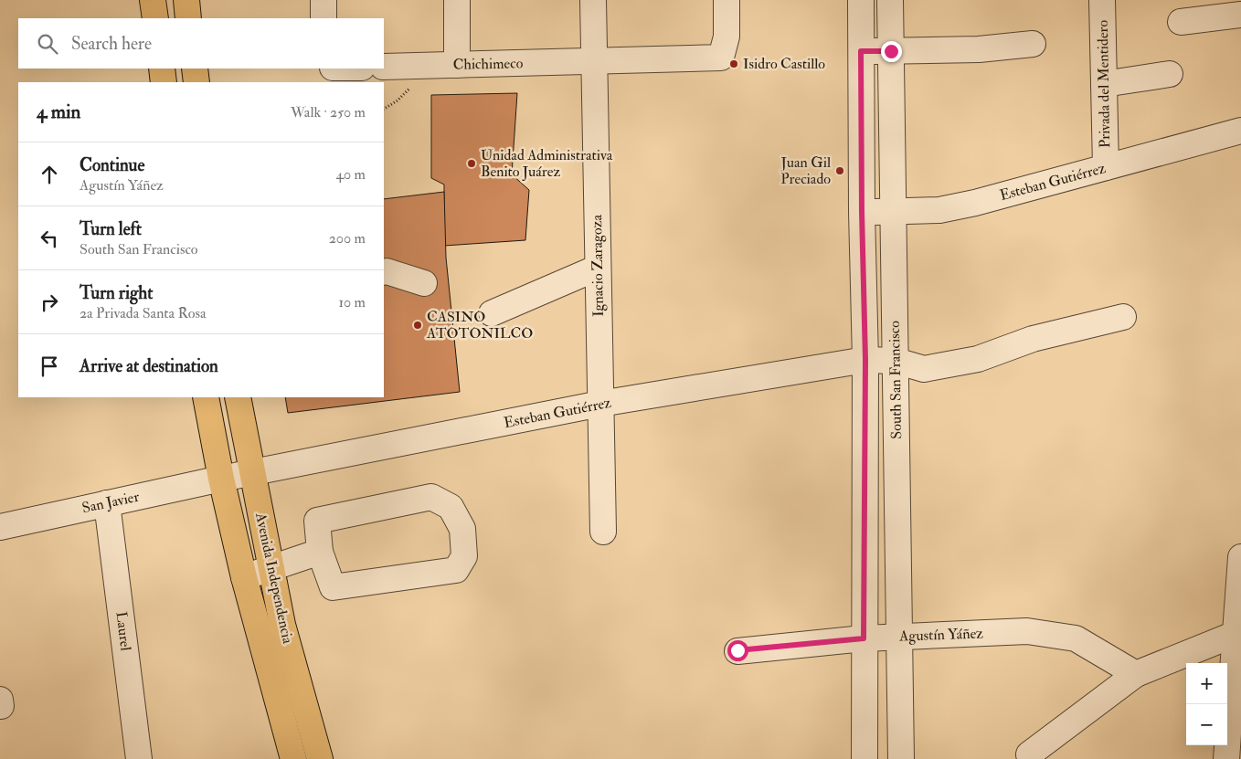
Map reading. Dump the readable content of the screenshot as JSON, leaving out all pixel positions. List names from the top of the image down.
{
  "streets": {
    "main road": ["Avenida Independencia"],
    "street": [
      "Chichimeco",
      "Privada del Mentidero",
      "Esteban Gutiérrez",
      "Ignacio Zaragoza",
      "South San Francisco",
      "San Javier",
      "Laurel",
      "Agustín Yáñez"
    ]
  },
  "crossings": [
    ["Chichimeco", "Ignacio Zaragoza"],
    ["Privada del Mentidero", "Esteban Gutiérrez"],
    ["Esteban Gutiérrez", "Ignacio Zaragoza"],
    ["Esteban Gutiérrez", "South San Francisco"],
    ["Esteban Gutiérrez", "San Javier"],
    ["Esteban Gutiérrez", "Avenida Independencia"],
    ["South San Francisco", "Agustín Yáñez"],
    ["San Javier", "Laurel"]
  ],
  "places": [
    "Isidro Castillo",
    "Unidad Administrativa Benito Juárez",
    "Juan Gil Preciado",
    "CASINO ATOTONILCO"
  ],
  "page": {
    "search": "Search here",
    "heading": ["4 min", "Walk · 250 m"],
    "list": [
      ["Continue", "Agustín Yáñez", "40 m"],
      ["Turn left", "South San Francisco", "200 m"],
      ["Turn right", "2a Privada Santa Rosa", "10 m"],
      "Arrive at destination"
    ],
    "map_buttons": ["+", "−"]
  }
}
